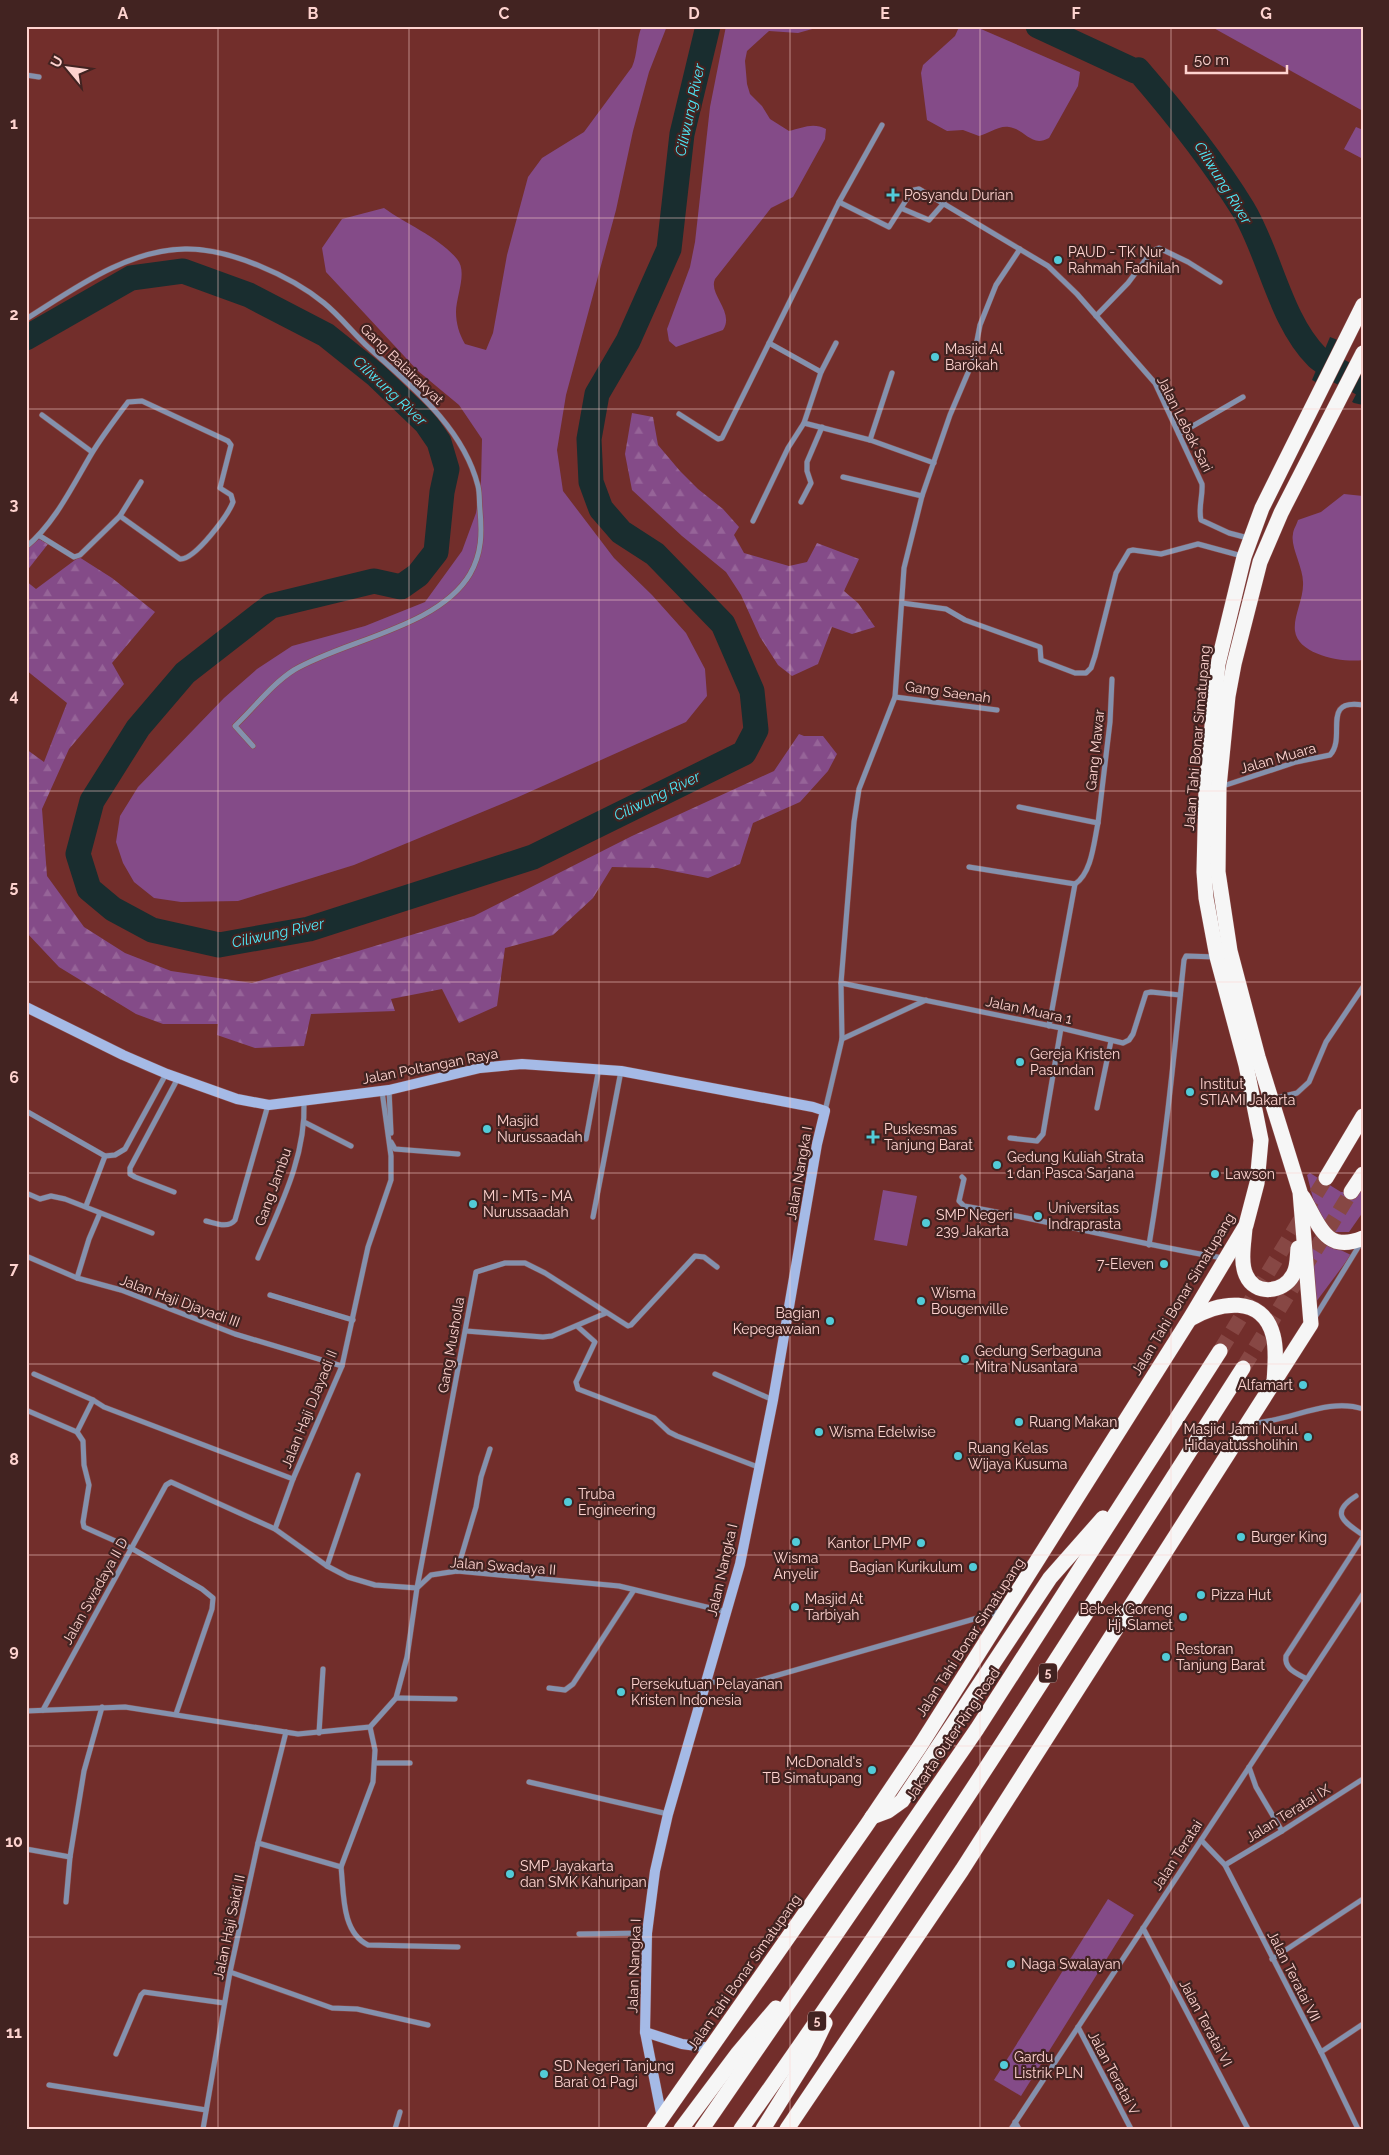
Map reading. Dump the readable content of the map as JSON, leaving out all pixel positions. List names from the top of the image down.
{
  "streets": {
    "highway": ["Jalan Tahi Bonar Simatupang", "5", "Jakarta Outer Ring Road"],
    "street": [
      "Gang Balairakyat",
      "Jalan Lebak Sari",
      "Gang Saenah",
      "Gang Mawar",
      "Jalan Muara",
      "Jalan Muara 1",
      "Jalan Poltangan Raya",
      "Jalan Nangka I",
      "Gang Jambu",
      "Jalan Haji Djayadi III",
      "Gang Musholla",
      "Jalan Haji DJayadi II",
      "Jalan Swadaya II",
      "Jalan Swadaya II D",
      "Jalan Teratai IX",
      "Jalan Teratai",
      "Jalan Haji Saidi II",
      "Jalan Teratai VII",
      "Jalan Teratai VI",
      "Jalan Teratai V"
    ]
  },
  "crossings": [
    ["Jalan Lebak Sari", "Jalan Tahi Bonar Simatupang"],
    ["Jalan Tahi Bonar Simatupang", "Jalan Muara"],
    ["Jalan Tahi Bonar Simatupang", "Jalan Nangka I"],
    ["Jalan Poltangan Raya", "Jalan Nangka I"],
    ["Jalan Poltangan Raya", "Gang Jambu"],
    ["Jalan Poltangan Raya", "Jalan Haji DJayadi II"],
    ["Jalan Nangka I", "Jalan Swadaya II"],
    ["Jalan Haji Djayadi III", "Jalan Haji DJayadi II"],
    ["Gang Musholla", "Jalan Swadaya II"],
    ["Jalan Haji DJayadi II", "Jalan Swadaya II D"],
    ["Jalan Teratai IX", "Jalan Teratai VII"],
    ["Jalan Teratai", "Jalan Teratai VII"],
    ["Jalan Teratai", "Jalan Teratai VI"],
    ["Jalan Teratai", "Jalan Teratai V"]
  ],
  "water": ["Ciliwung River"],
  "places": {
    "health": ["Posyandu Durian", "Puskesmas Tanjung Barat"],
    "other": [
      "PAUD - TK Nur Rahmah Fadhilah",
      "Masjid Al Barokah",
      "Gereja Kristen Pasundan",
      "Institut STIAMI Jakarta",
      "Masjid Nurussaadah",
      "Gedung Kuliah Strata 1 dan Pasca Sarjana",
      "Lawson",
      "MI - MTs - MA Nurussaadah",
      "Universitas Indraprasta",
      "SMP Negeri 239 Jakarta",
      "7-Eleven",
      "Wisma Bougenville",
      "Bagian Kepegawaian",
      "Gedung Serbaguna Mitra Nusantara",
      "Alfamart",
      "Ruang Makan",
      "Wisma Edelwise",
      "Masjid Jami Nurul Hidayatussholihin",
      "Ruang Kelas Wijaya Kusuma",
      "Truba Engineering",
      "Burger King",
      "Wisma Anyelir",
      "Kantor LPMP",
      "Bagian Kurikulum",
      "Pizza Hut",
      "Masjid At Tarbiyah",
      "Bebek Goreng Hj. Slamet",
      "Restoran Tanjung Barat",
      "Persekutuan Pelayanan Kristen Indonesia",
      "McDonald's TB Simatupang",
      "SMP Jayakarta dan SMK Kahuripan",
      "Naga Swalayan",
      "Gardu Listrik PLN",
      "SD Negeri Tanjung Barat 01 Pagi"
    ]
  },
  "scale_bar": "50 m",
  "north": "top left",
  "grid": {
    "columns": [
      "A",
      "B",
      "C",
      "D",
      "E",
      "F",
      "G"
    ],
    "rows": [
      "1",
      "2",
      "3",
      "4",
      "5",
      "6",
      "7",
      "8",
      "9",
      "10",
      "11"
    ]
  }
}
